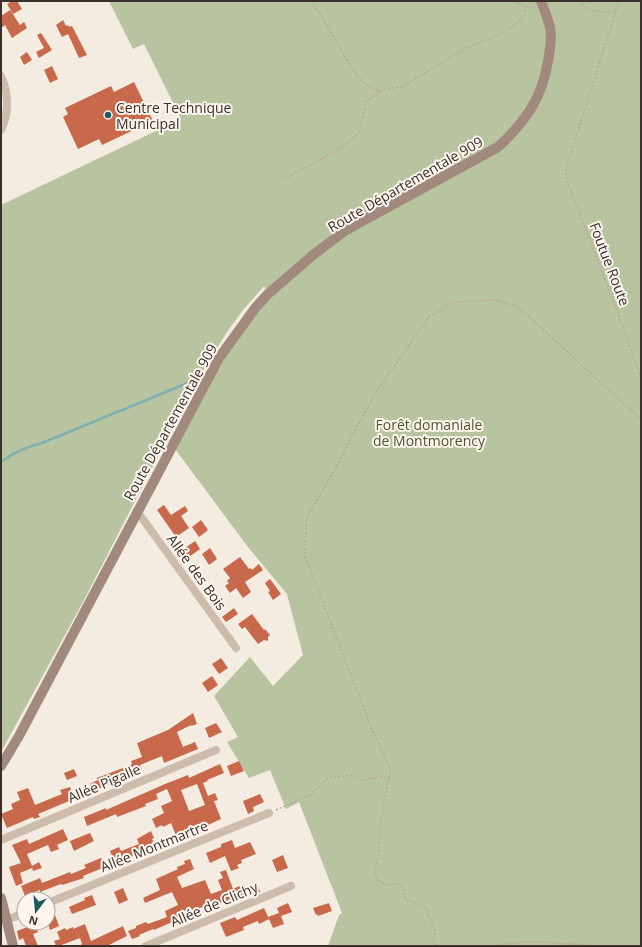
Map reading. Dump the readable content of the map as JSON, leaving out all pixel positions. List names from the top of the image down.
{
  "streets": {
    "main road": ["Route Départementale 909"],
    "street": [
      "Allée des Bois",
      "Allée Pigalle",
      "Allée Montmartre",
      "Allée de Clichy"
    ],
    "path": ["Foutue Route"]
  },
  "crossings": [
    ["Route Départementale 909", "Allée des Bois"]
  ],
  "parks": ["Forêt domaniale de Montmorency"],
  "places": ["Centre Technique Municipal"],
  "north": "bottom"
}
